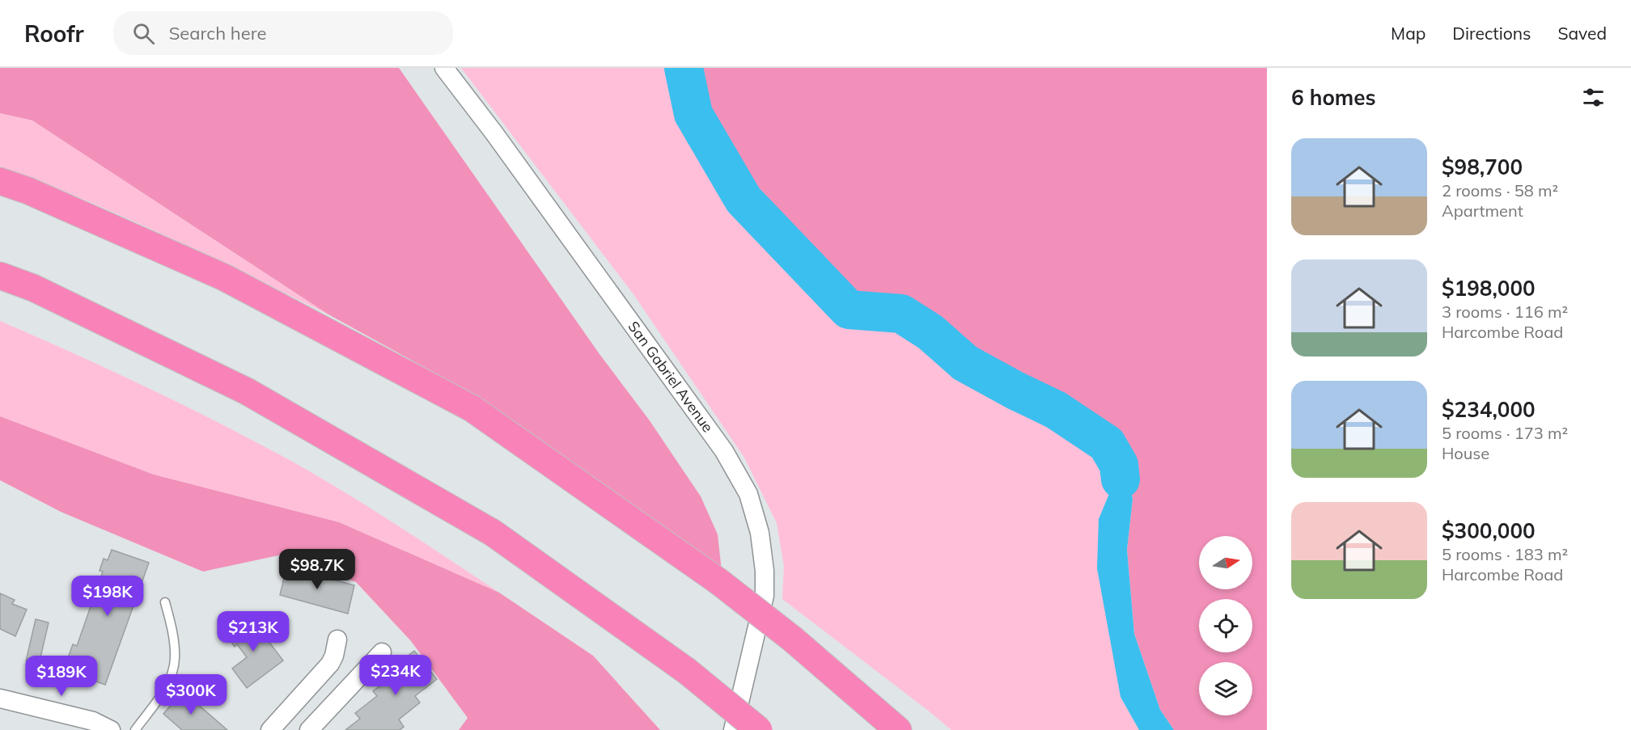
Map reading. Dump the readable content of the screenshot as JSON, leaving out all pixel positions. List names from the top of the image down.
{
  "streets": {
    "street": ["San Gabriel Avenue"]
  },
  "north": "right",
  "page": {
    "header": "Roofr",
    "search": "Search here",
    "nav": ["Map", "Directions", "Saved"],
    "heading": "6 homes",
    "list": [
      {
        "name": "$98,700",
        "note": "2 rooms · 58 m² · Apartment"
      },
      {
        "name": "$198,000",
        "note": "3 rooms · 116 m² · Harcombe Road"
      },
      {
        "name": "$234,000",
        "note": "5 rooms · 173 m² · House"
      },
      {
        "name": "$300,000",
        "note": "5 rooms · 183 m² · Harcombe Road"
      }
    ],
    "price": [
      "$98.7K",
      "$198K",
      "$213K",
      "$234K",
      "$189K",
      "$300K"
    ]
  }
}
